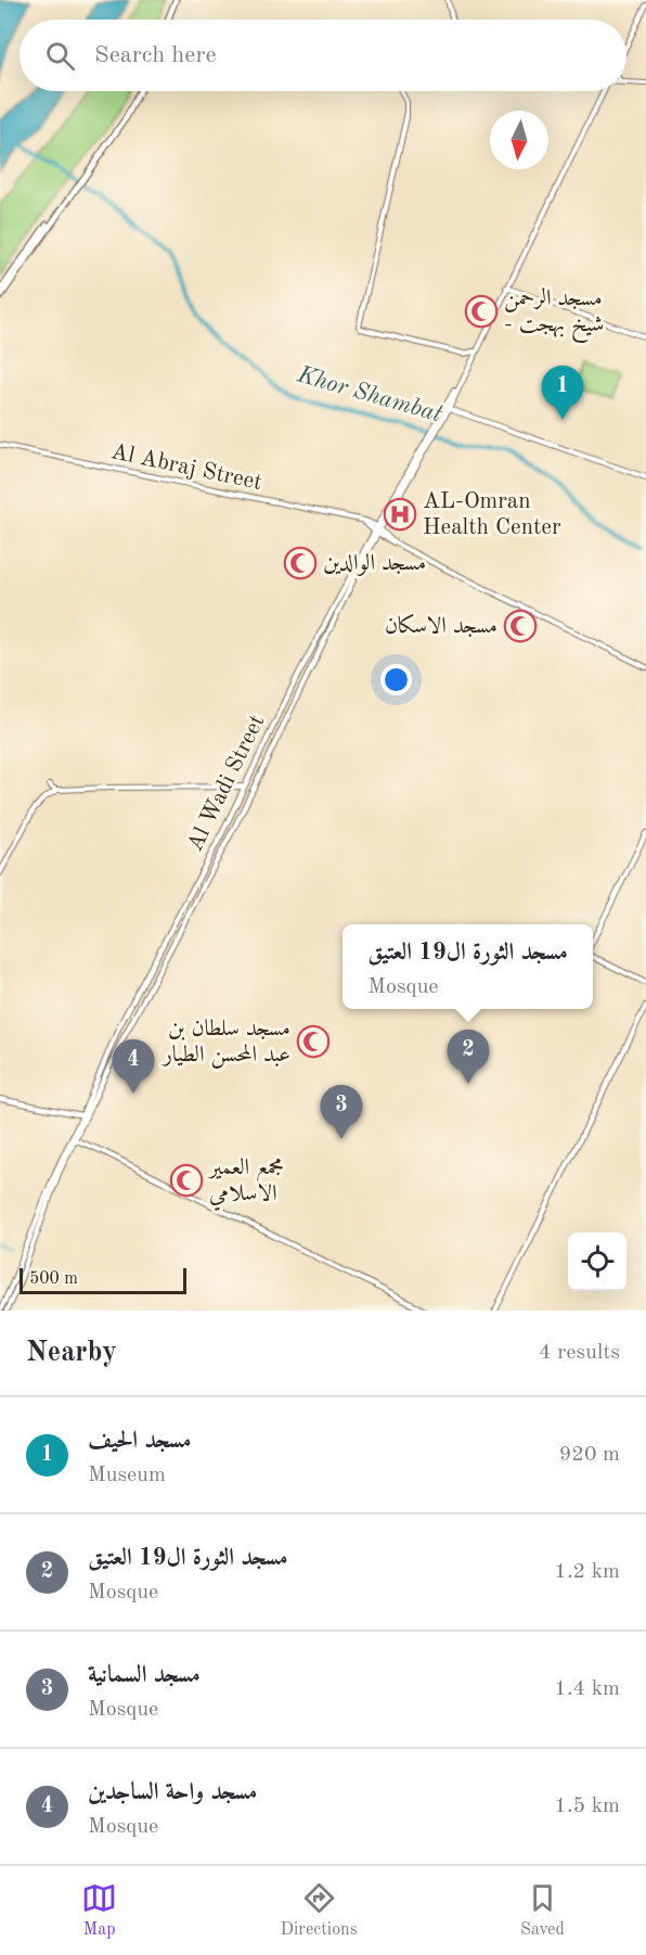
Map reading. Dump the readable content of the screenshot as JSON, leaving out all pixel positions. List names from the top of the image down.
{
  "streets": {
    "street": ["Al Abraj Street", "Al Wadi Street"]
  },
  "crossings": [
    ["Al Abraj Street", "Al Wadi Street"]
  ],
  "water": ["Khor Shambat"],
  "places": {
    "mosque": [
      "مسجد الرحمن - شيخ بهجت",
      "مسجد الوالدين",
      "مسجد الاسكان",
      "مسجد سلطان بن عبد المحسن الطيار",
      "مجمع العمير الاسلامي"
    ],
    "hospital": ["AL-Omran Health Center"]
  },
  "scale_bar": "500 m",
  "north": "bottom",
  "page": {
    "search": "Search here",
    "pins": [
      "1",
      "2",
      "4",
      "3"
    ],
    "popup": ["مسجد الثورة ال19 العتيق", "Mosque"],
    "scale": "500 m",
    "heading": ["Nearby", "4 results"],
    "list": [
      {
        "mark": "1",
        "name": "مسجد الحيف",
        "note": "Museum",
        "value": "920 m"
      },
      {
        "mark": "2",
        "name": "مسجد الثورة ال19 العتيق",
        "note": "Mosque",
        "value": "1.2 km"
      },
      {
        "mark": "3",
        "name": "مسجد السمانية",
        "note": "Mosque",
        "value": "1.4 km"
      },
      {
        "mark": "4",
        "name": "مسجد واحة الساجدين",
        "note": "Mosque",
        "value": "1.5 km"
      }
    ],
    "nav": ["Map", "Directions", "Saved"]
  }
}
